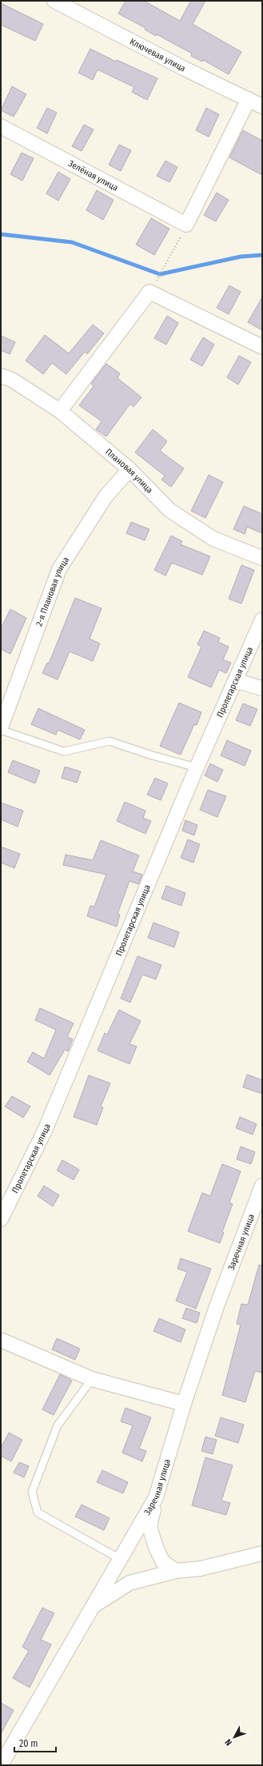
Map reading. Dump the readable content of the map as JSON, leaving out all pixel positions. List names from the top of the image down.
{
  "streets": {
    "street": [
      "Ключевая улица",
      "Зелёная улица",
      "Плановая улица",
      "2-я Плановая улица",
      "Пролетарская улица",
      "Заречная улица"
    ]
  },
  "crossings": [
    ["Плановая улица", "2-я Плановая улица"]
  ],
  "scale_bar": "20 m",
  "north": "bottom left"
}
